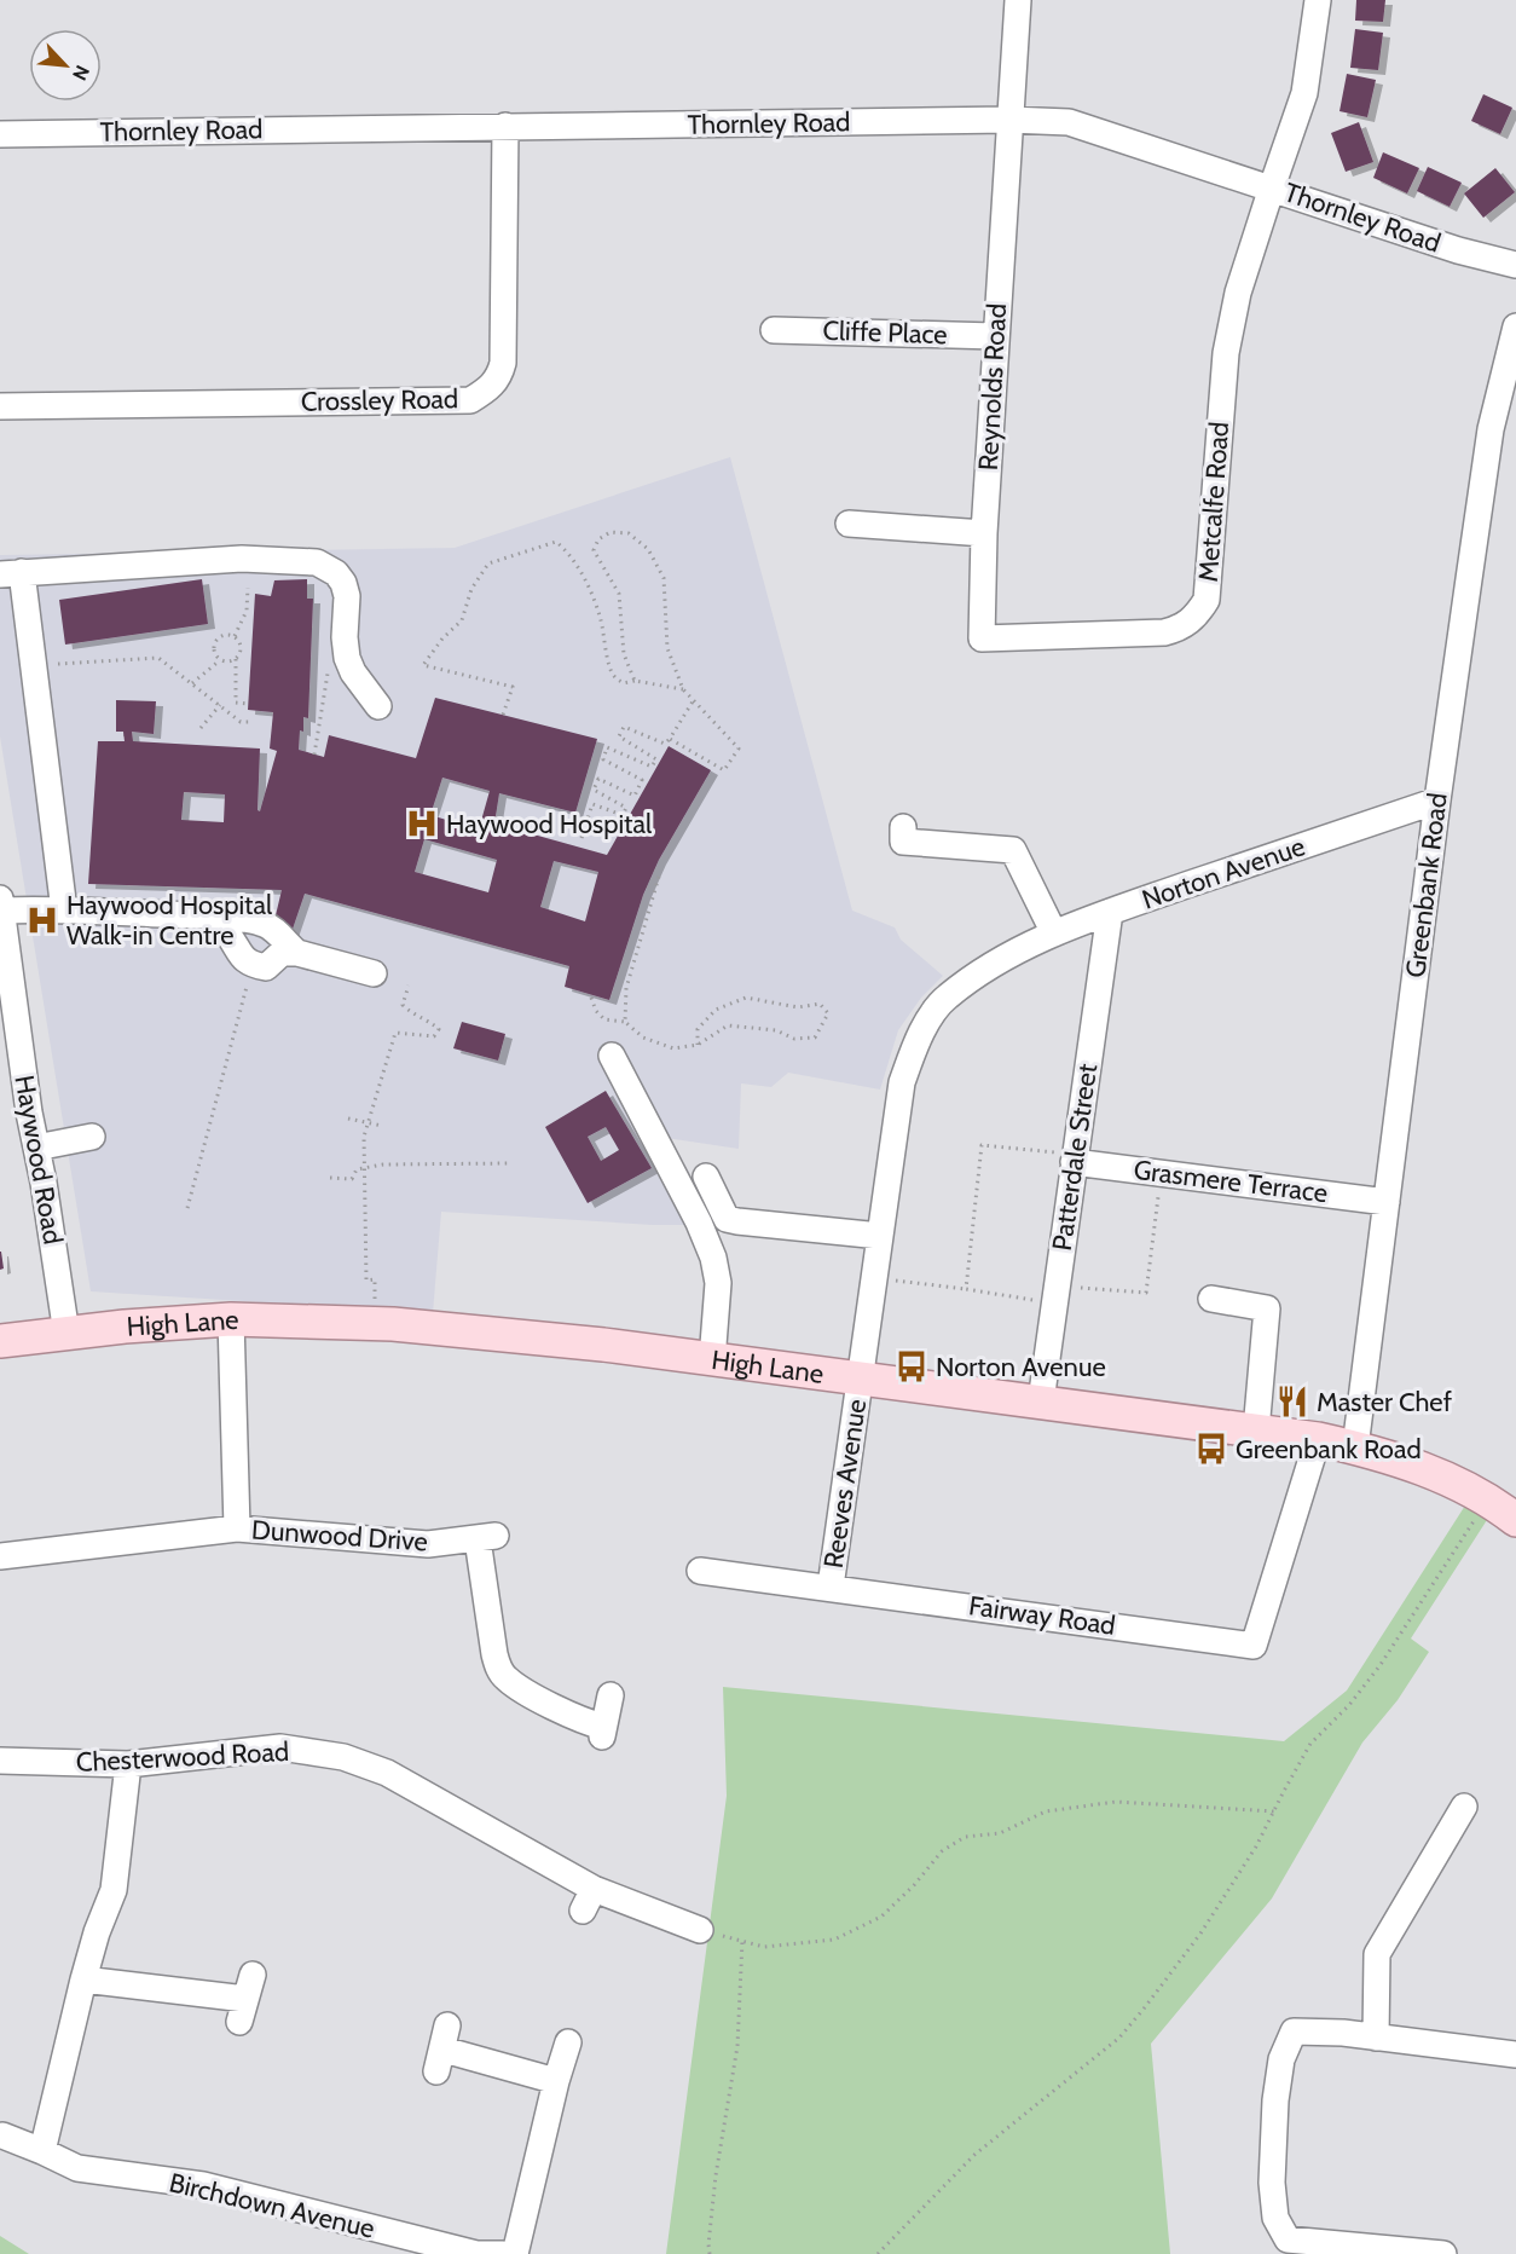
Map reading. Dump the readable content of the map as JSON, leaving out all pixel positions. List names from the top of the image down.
{
  "streets": {
    "main road": ["High Lane"],
    "street": [
      "Thornley Road",
      "Cliffe Place",
      "Reynolds Road",
      "Crossley Road",
      "Metcalfe Road",
      "Norton Avenue",
      "Greenbank Road",
      "Patterdale Street",
      "Haywood Road",
      "Grasmere Terrace",
      "Reeves Avenue",
      "Dunwood Drive",
      "Fairway Road",
      "Chesterwood Road",
      "Birchdown Avenue"
    ]
  },
  "crossings": [
    ["Thornley Road", "Reynolds Road"],
    ["Thornley Road", "Crossley Road"],
    ["Thornley Road", "Metcalfe Road"],
    ["Cliffe Place", "Reynolds Road"],
    ["Reynolds Road", "Metcalfe Road"],
    ["Norton Avenue", "Greenbank Road"],
    ["Norton Avenue", "Patterdale Street"],
    ["Norton Avenue", "High Lane"],
    ["Norton Avenue", "Reeves Avenue"],
    ["Greenbank Road", "Grasmere Terrace"],
    ["Greenbank Road", "High Lane"],
    ["Patterdale Street", "Grasmere Terrace"],
    ["Patterdale Street", "High Lane"],
    ["Haywood Road", "High Lane"],
    ["High Lane", "Reeves Avenue"],
    ["High Lane", "Dunwood Drive"],
    ["High Lane", "Fairway Road"],
    ["Reeves Avenue", "Fairway Road"]
  ],
  "places": {
    "hospital": ["Haywood Hospital", "Haywood Hospital Walk-in Centre"],
    "bus stop": ["Norton Avenue", "Greenbank Road"],
    "restaurant": ["Master Chef"]
  },
  "north": "bottom right"
}
